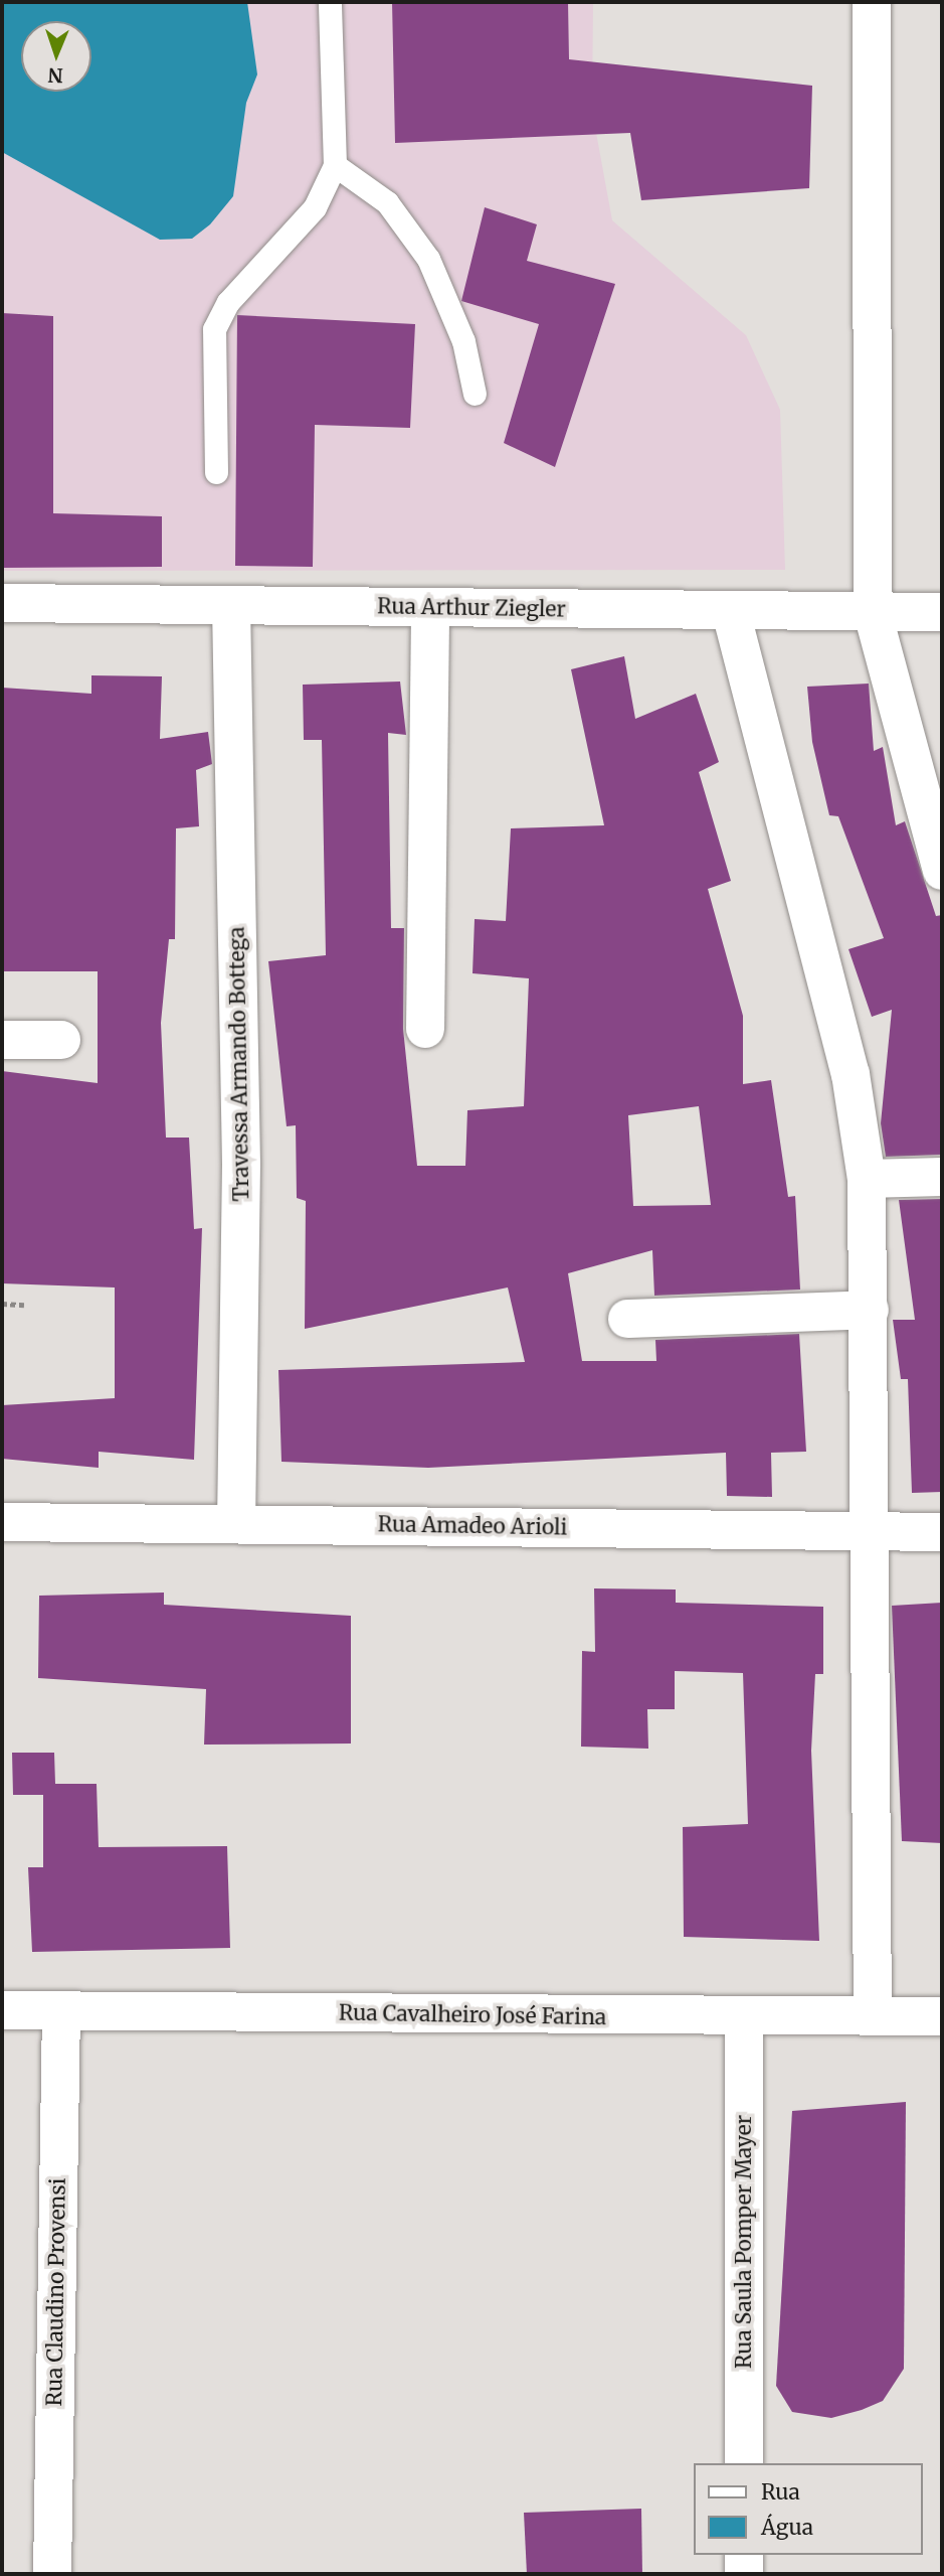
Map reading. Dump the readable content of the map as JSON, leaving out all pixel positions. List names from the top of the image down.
{
  "streets": {
    "street": [
      "Rua Arthur Ziegler",
      "Travessa Armando Bottega",
      "Rua Amadeo Arioli",
      "Rua Cavalheiro José Farina",
      "Rua Saula Pomper Mayer",
      "Rua Claudino Provensi"
    ]
  },
  "crossings": [
    ["Rua Arthur Ziegler", "Travessa Armando Bottega"],
    ["Travessa Armando Bottega", "Rua Amadeo Arioli"],
    ["Rua Cavalheiro José Farina", "Rua Saula Pomper Mayer"],
    ["Rua Cavalheiro José Farina", "Rua Claudino Provensi"]
  ],
  "legend": ["Rua", "Água"],
  "north": "bottom"
}
